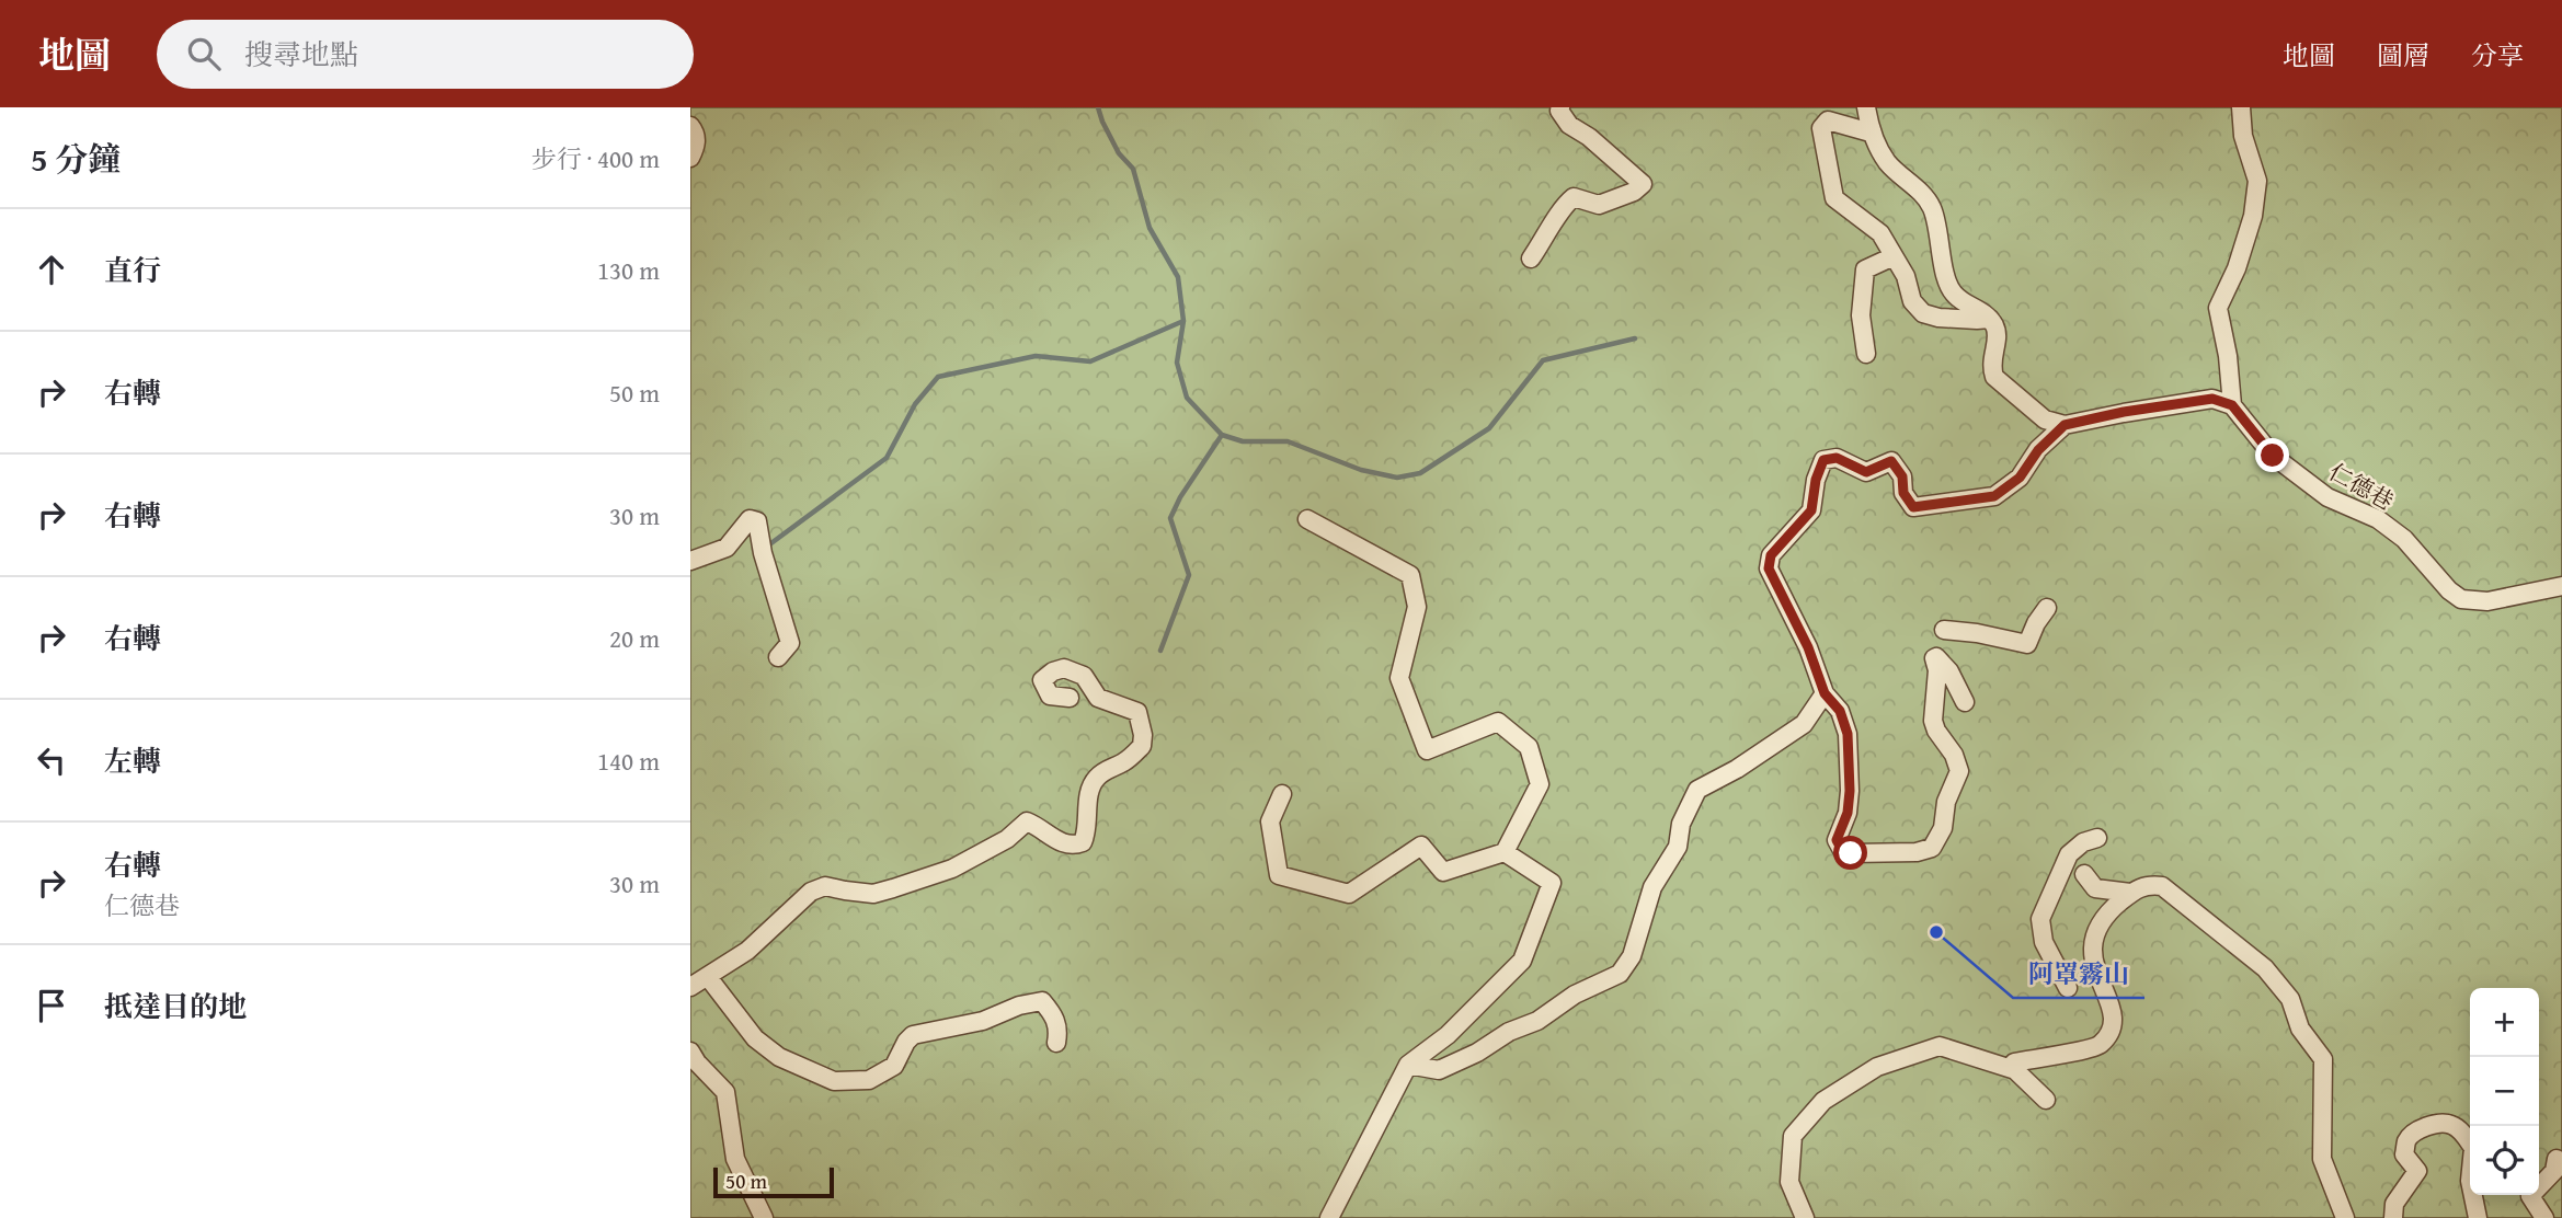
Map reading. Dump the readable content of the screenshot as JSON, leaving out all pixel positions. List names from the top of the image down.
{
  "streets": {
    "street": ["仁德巷"]
  },
  "places": ["阿罩霧山"],
  "scale_bar": "50 m",
  "page": {
    "header": "地圖",
    "search": "搜尋地點",
    "nav": ["地圖", "圖層", "分享"],
    "heading": ["5 分鐘", "步行 · 400 m"],
    "list": [
      ["直行", "130 m"],
      ["右轉", "50 m"],
      ["右轉", "30 m"],
      ["右轉", "20 m"],
      ["左轉", "140 m"],
      ["右轉", "仁德巷", "30 m"],
      "抵達目的地"
    ],
    "map_buttons": ["+", "−"],
    "scale": "50 m"
  }
}
